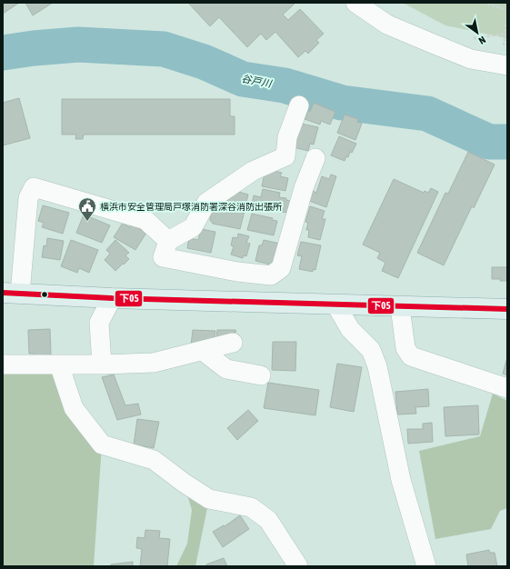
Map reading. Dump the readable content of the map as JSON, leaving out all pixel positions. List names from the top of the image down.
{
  "water": ["谷戸川"],
  "places": {
    "public building": ["横浜市安全管理局戸塚消防署深谷消防出張所"]
  },
  "lines": ["transit line 下05"],
  "north": "bottom right"
}
